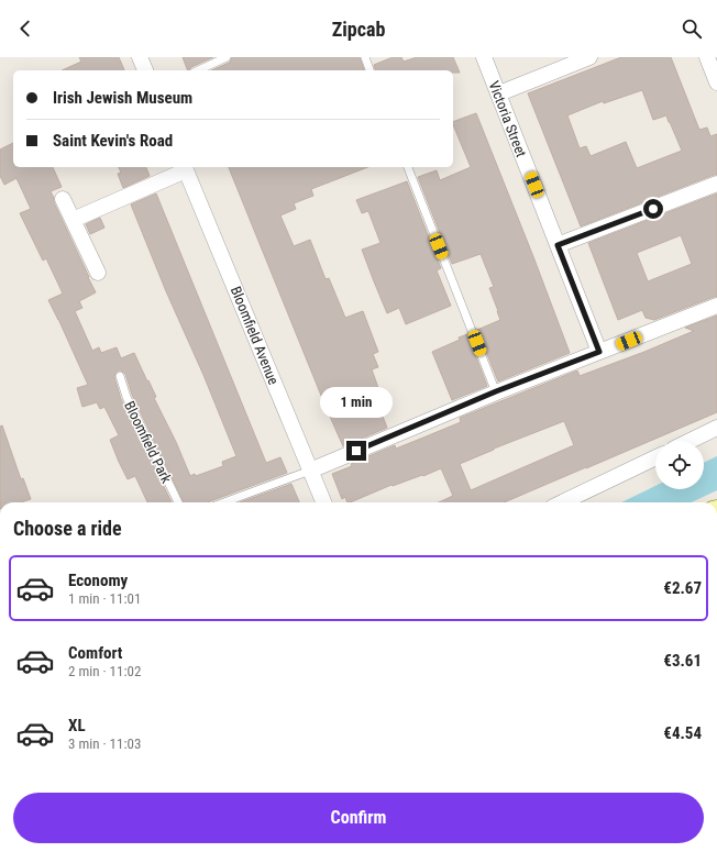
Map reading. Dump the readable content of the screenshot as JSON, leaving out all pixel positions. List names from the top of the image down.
{
  "streets": {
    "street": ["Victoria Street", "Bloomfield Avenue"],
    "lane": ["Bloomfield Park"]
  },
  "page": {
    "header": "Zipcab",
    "banner": ["Irish Jewish Museum", "Saint Kevin's Road"],
    "bubble": "1 min",
    "heading": "Choose a ride",
    "list": [
      {
        "name": "Economy",
        "note": "1 min · 11:01",
        "value": "€2.67"
      },
      {
        "name": "Comfort",
        "note": "2 min · 11:02",
        "value": "€3.61"
      },
      {
        "name": "XL",
        "note": "3 min · 11:03",
        "value": "€4.54"
      }
    ],
    "buttons": "Confirm"
  }
}
